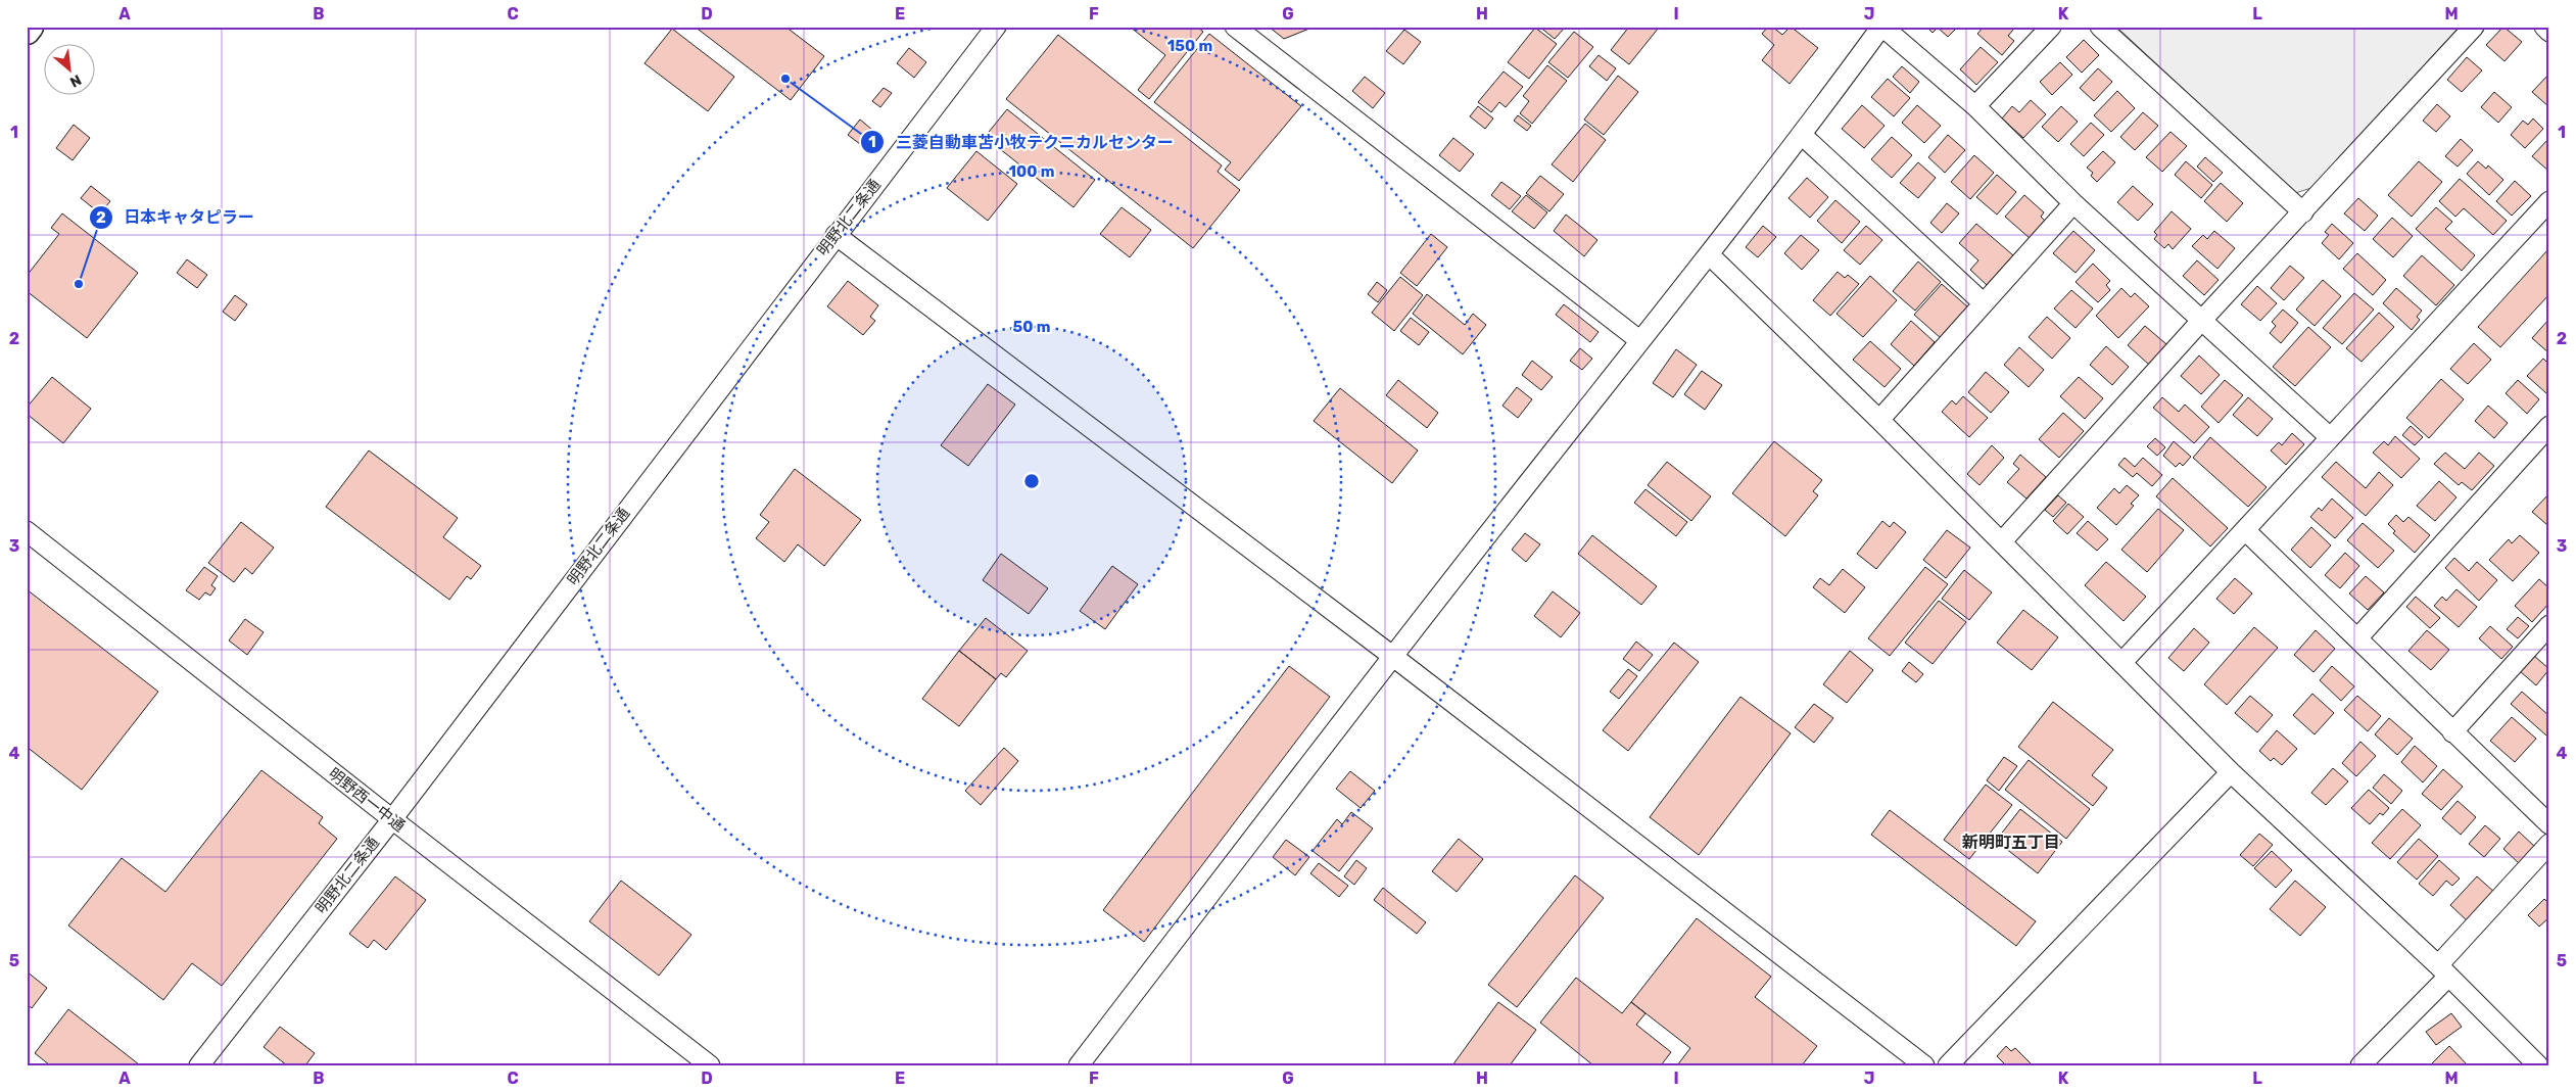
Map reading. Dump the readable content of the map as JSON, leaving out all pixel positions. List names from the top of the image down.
{
  "streets": {
    "street": ["明野北二条通", "明野西一中通"]
  },
  "crossings": [
    ["明野北二条通", "明野西一中通"]
  ],
  "districts": ["新明町五丁目"],
  "places": ["三菱自動車苫小牧テクニカルセンター", "日本キャタピラー"],
  "north": "bottom right",
  "grid": {
    "columns": [
      "A",
      "B",
      "C",
      "D",
      "E",
      "F",
      "G",
      "H",
      "I",
      "J",
      "K",
      "L",
      "M"
    ],
    "rows": [
      "1",
      "2",
      "3",
      "4",
      "5"
    ]
  },
  "rings": ["150 m", "100 m", "50 m"]
}
